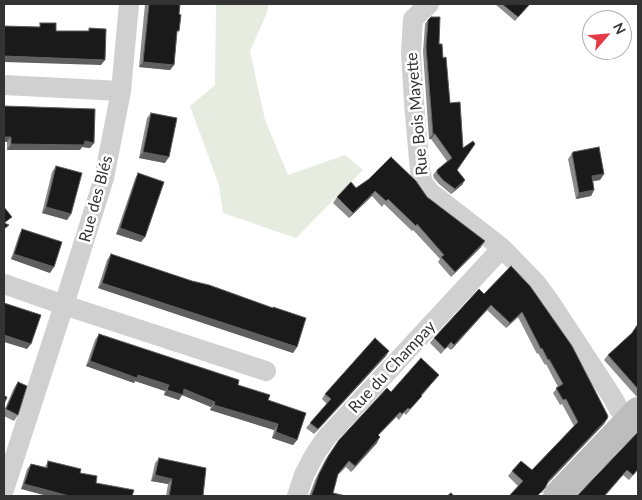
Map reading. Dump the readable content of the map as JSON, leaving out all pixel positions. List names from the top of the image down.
{
  "streets": {
    "street": ["Rue Bois Mayette", "Rue des Blés", "Rue du Champay"]
  },
  "crossings": [
    ["Rue Bois Mayette", "Rue du Champay"]
  ],
  "north": "top right"
}
